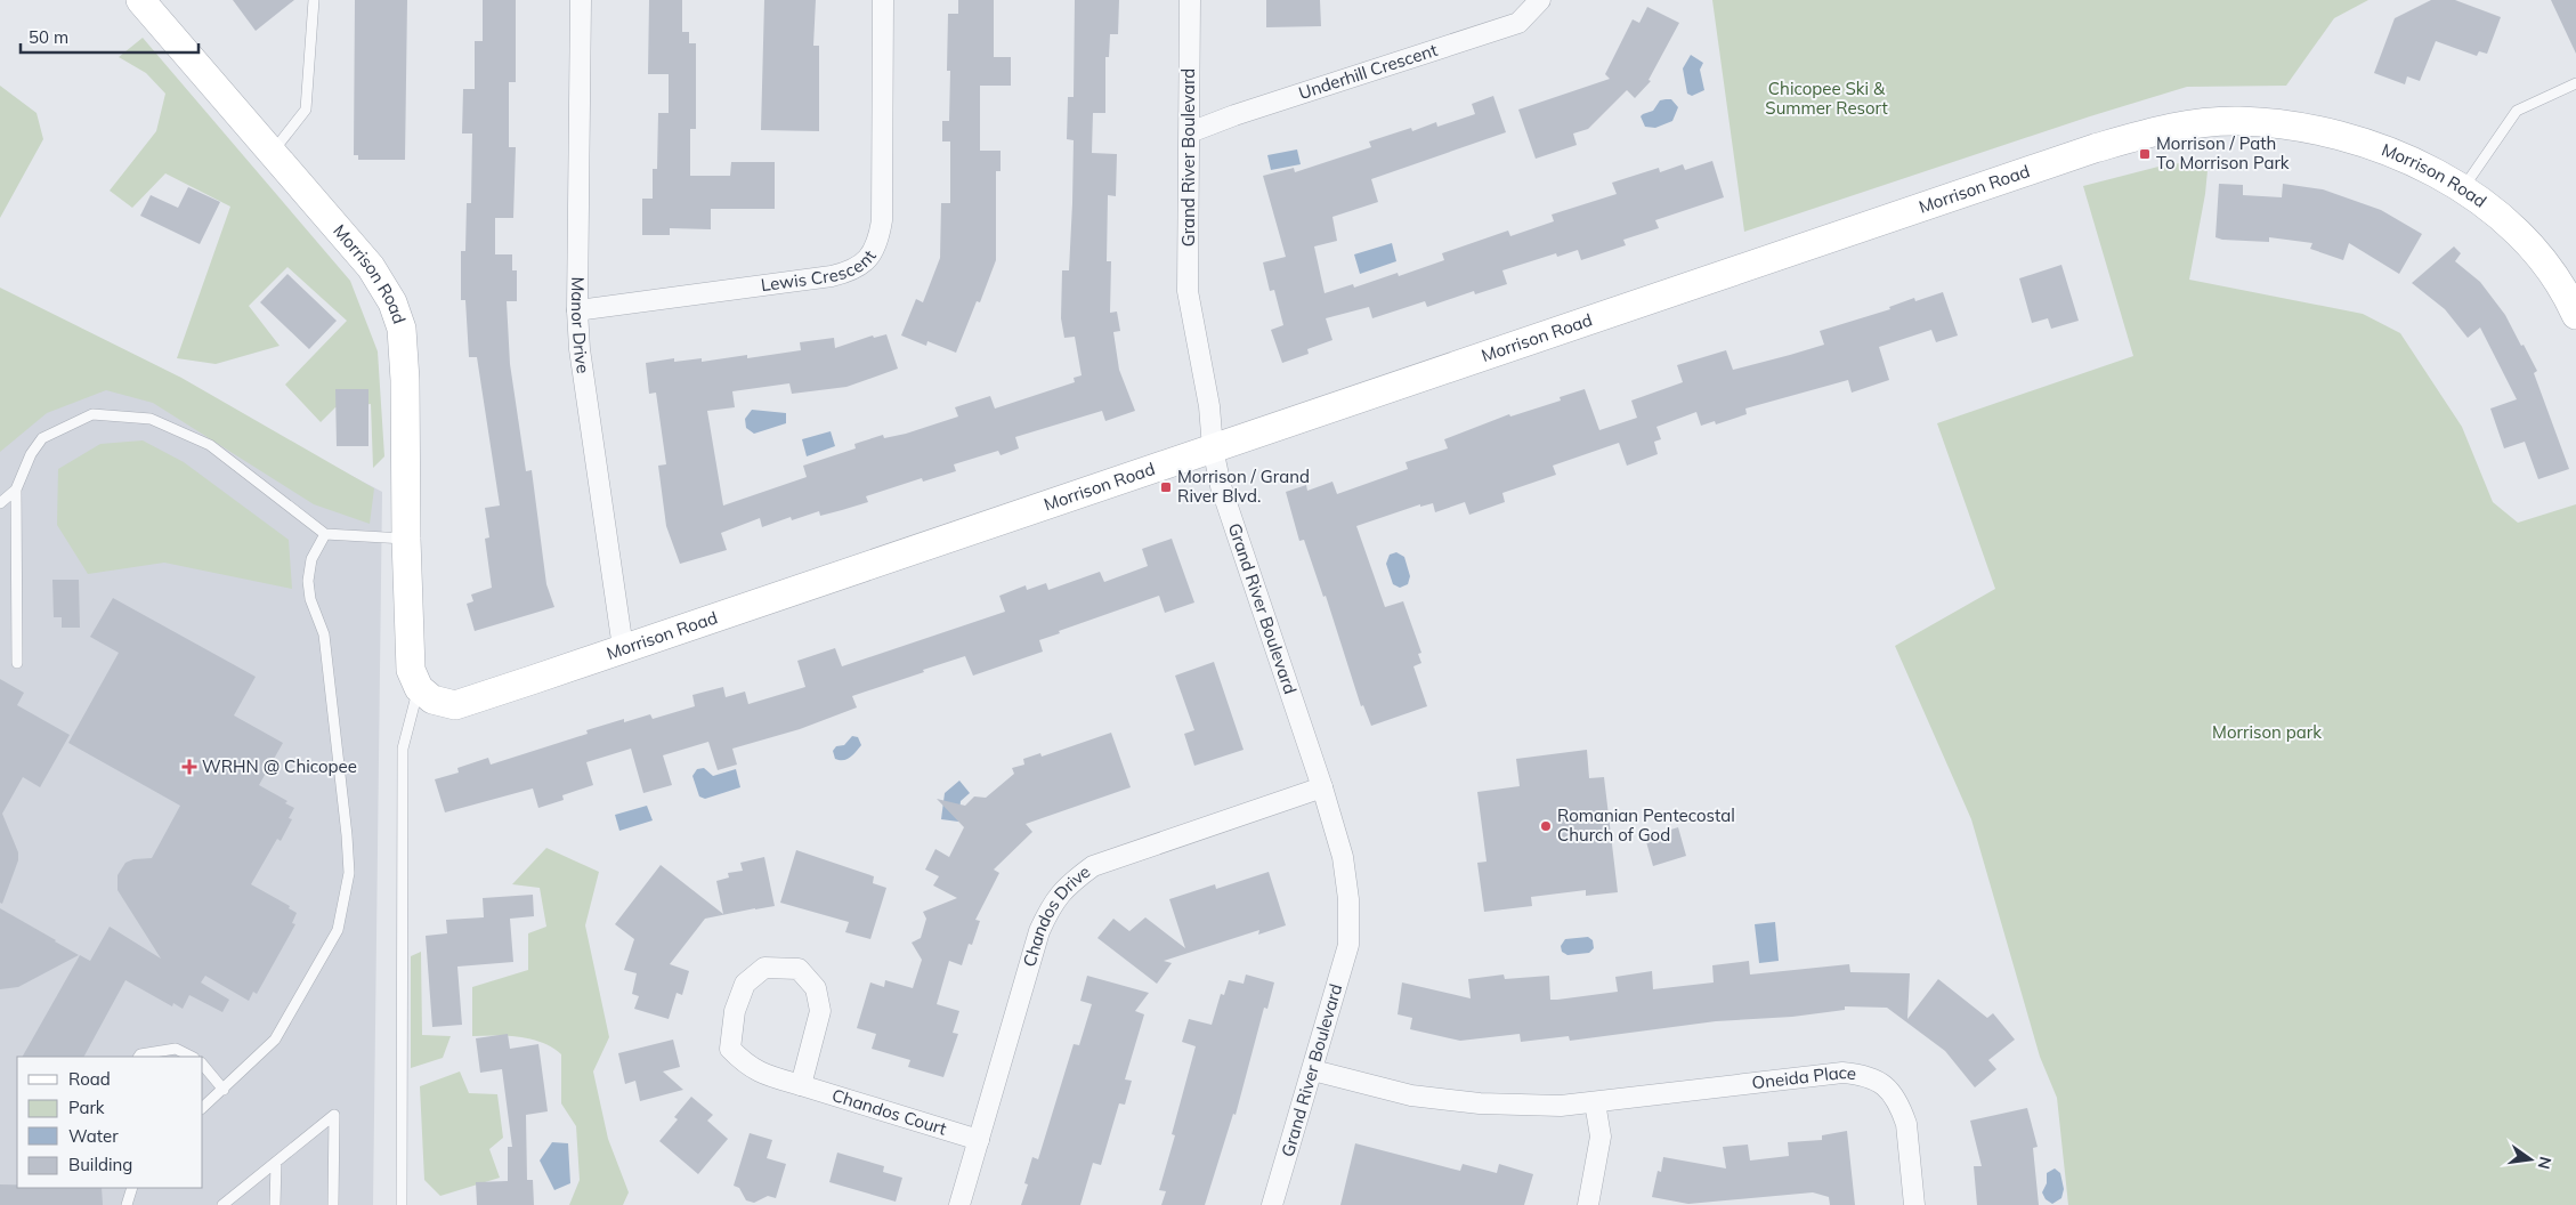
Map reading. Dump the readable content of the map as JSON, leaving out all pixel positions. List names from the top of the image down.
{
  "streets": {
    "street": [
      "Underhill Crescent",
      "Grand River Boulevard",
      "Morrison Road",
      "Lewis Crescent",
      "Manor Drive",
      "Chandos Drive",
      "Oneida Place",
      "Chandos Court"
    ]
  },
  "crossings": [
    ["Underhill Crescent", "Grand River Boulevard"],
    ["Grand River Boulevard", "Morrison Road"],
    ["Grand River Boulevard", "Chandos Drive"],
    ["Grand River Boulevard", "Oneida Place"],
    ["Morrison Road", "Manor Drive"],
    ["Lewis Crescent", "Manor Drive"],
    ["Chandos Drive", "Chandos Court"]
  ],
  "parks": ["Chicopee Ski & Summer Resort", "Morrison park"],
  "places": {
    "transit": ["Morrison / Path To Morrison Park", "Morrison / Grand River Blvd."],
    "health": ["WRHN @ Chicopee"],
    "other": ["Romanian Pentecostal Church of God"]
  },
  "legend": [
    "Road",
    "Park",
    "Water",
    "Building"
  ],
  "scale_bar": "50 m",
  "north": "right"
}
